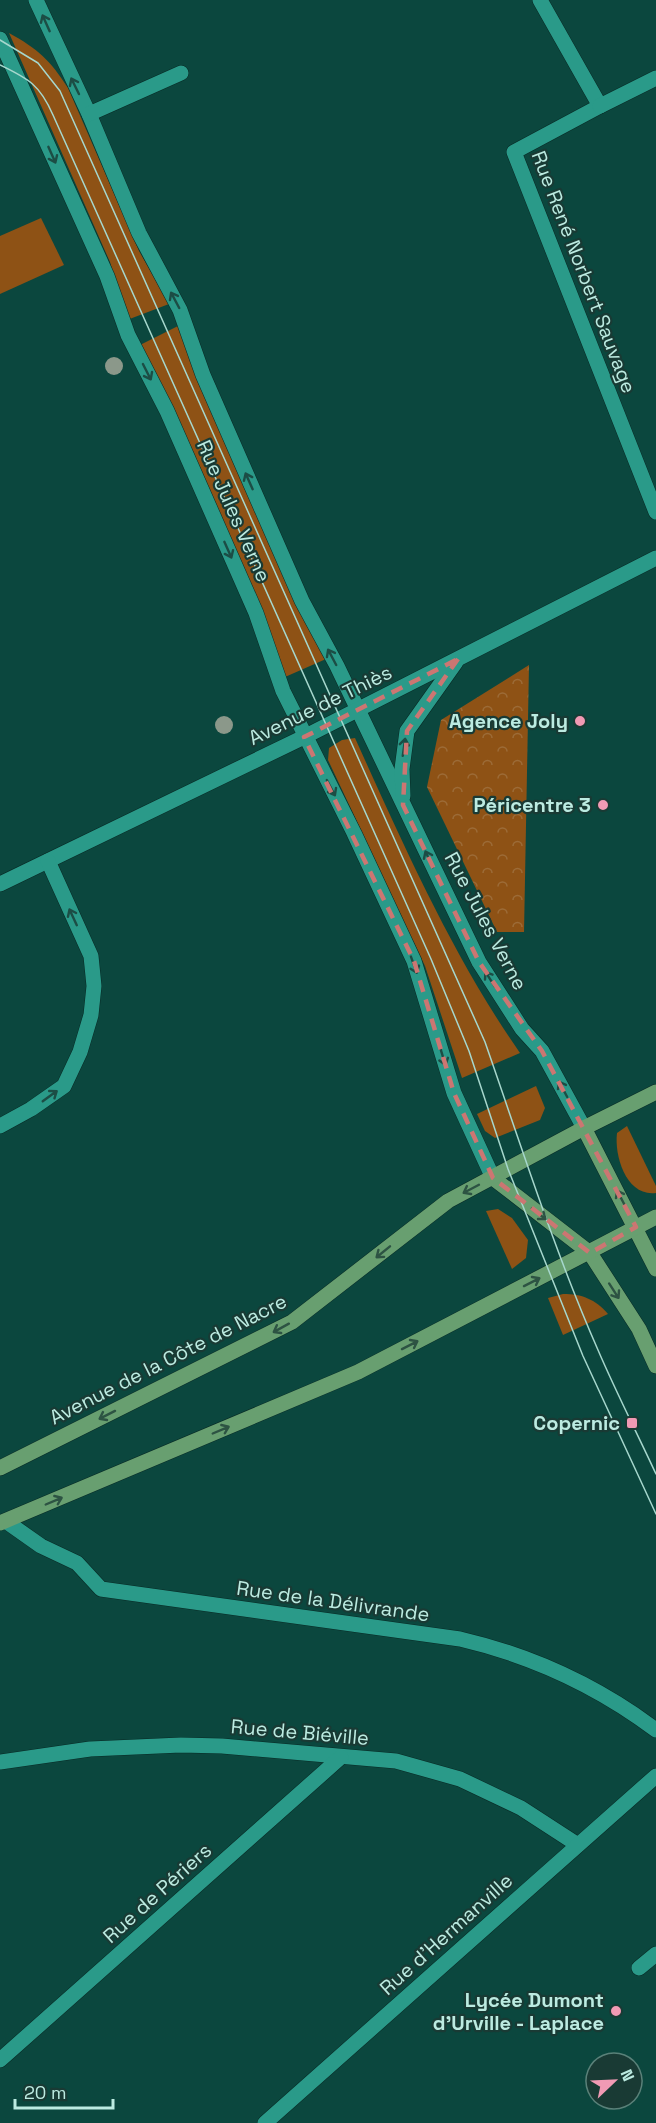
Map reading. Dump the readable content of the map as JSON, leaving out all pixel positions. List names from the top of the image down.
{
  "streets": {
    "main road": ["Avenue de la Côte de Nacre"],
    "street": [
      "Rue René Norbert Sauvage",
      "Rue Jules Verne",
      "Avenue de Thiès",
      "Rue de la Délivrande",
      "Rue de Biéville",
      "Rue de Périers",
      "Rue d'Hermanville"
    ]
  },
  "crossings": [
    ["Rue Jules Verne", "Avenue de Thiès"],
    ["Rue Jules Verne", "Avenue de la Côte de Nacre"],
    ["Rue de Biéville", "Rue de Périers"],
    ["Rue de Biéville", "Rue d'Hermanville"]
  ],
  "places": {
    "other": ["Agence Joly", "Péricentre 3", "Lycée Dumont d'Urville - Laplace"],
    "transit": ["Copernic"]
  },
  "scale_bar": "20 m",
  "north": "top right"
}
